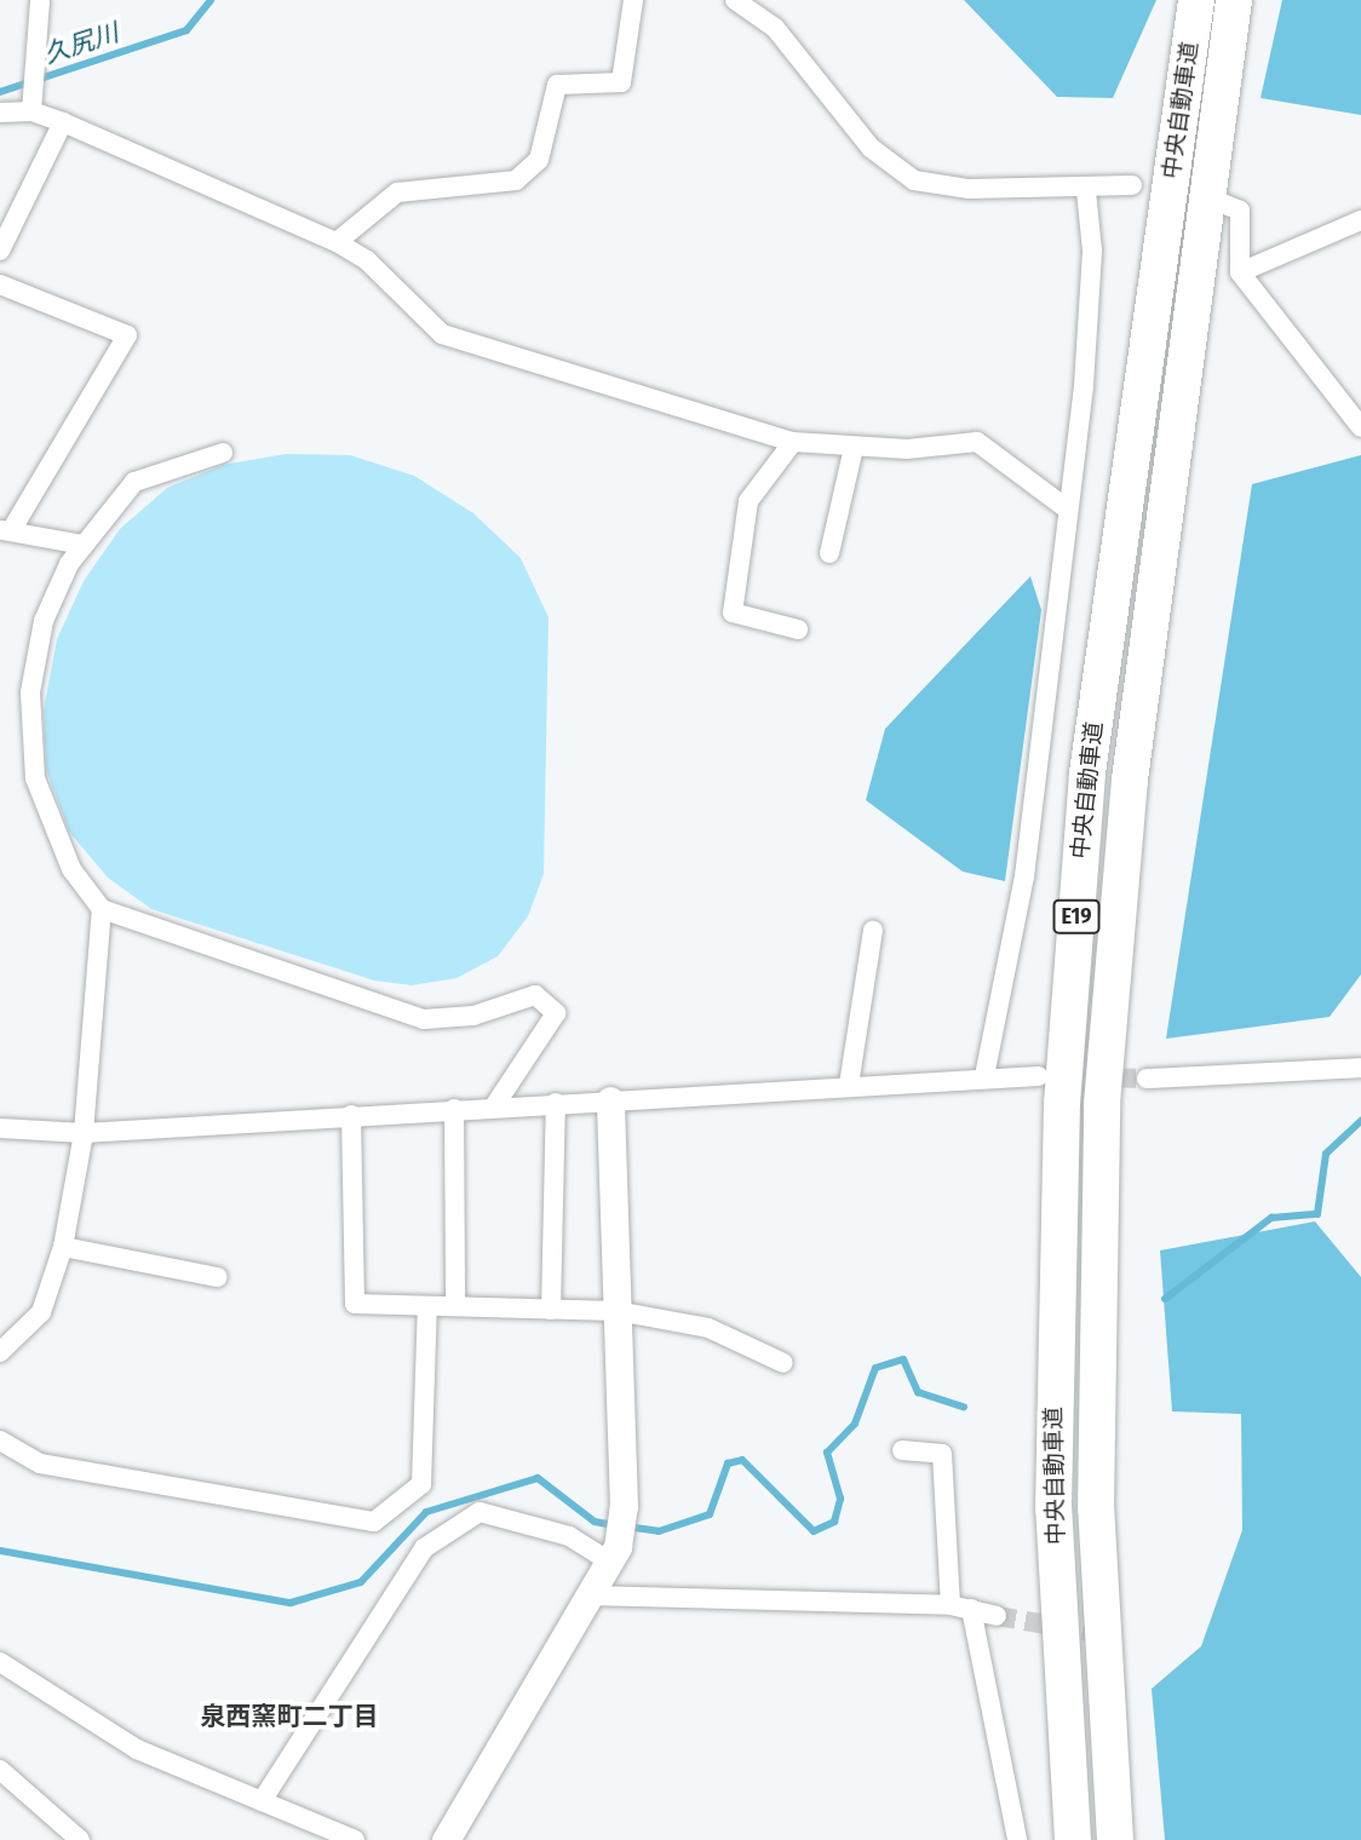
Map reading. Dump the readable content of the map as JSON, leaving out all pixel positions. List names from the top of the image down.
{
  "streets": {
    "highway": ["中央自動車道", "E19"]
  },
  "districts": ["泉西窯町二丁目"],
  "water": ["久尻川"]
}
